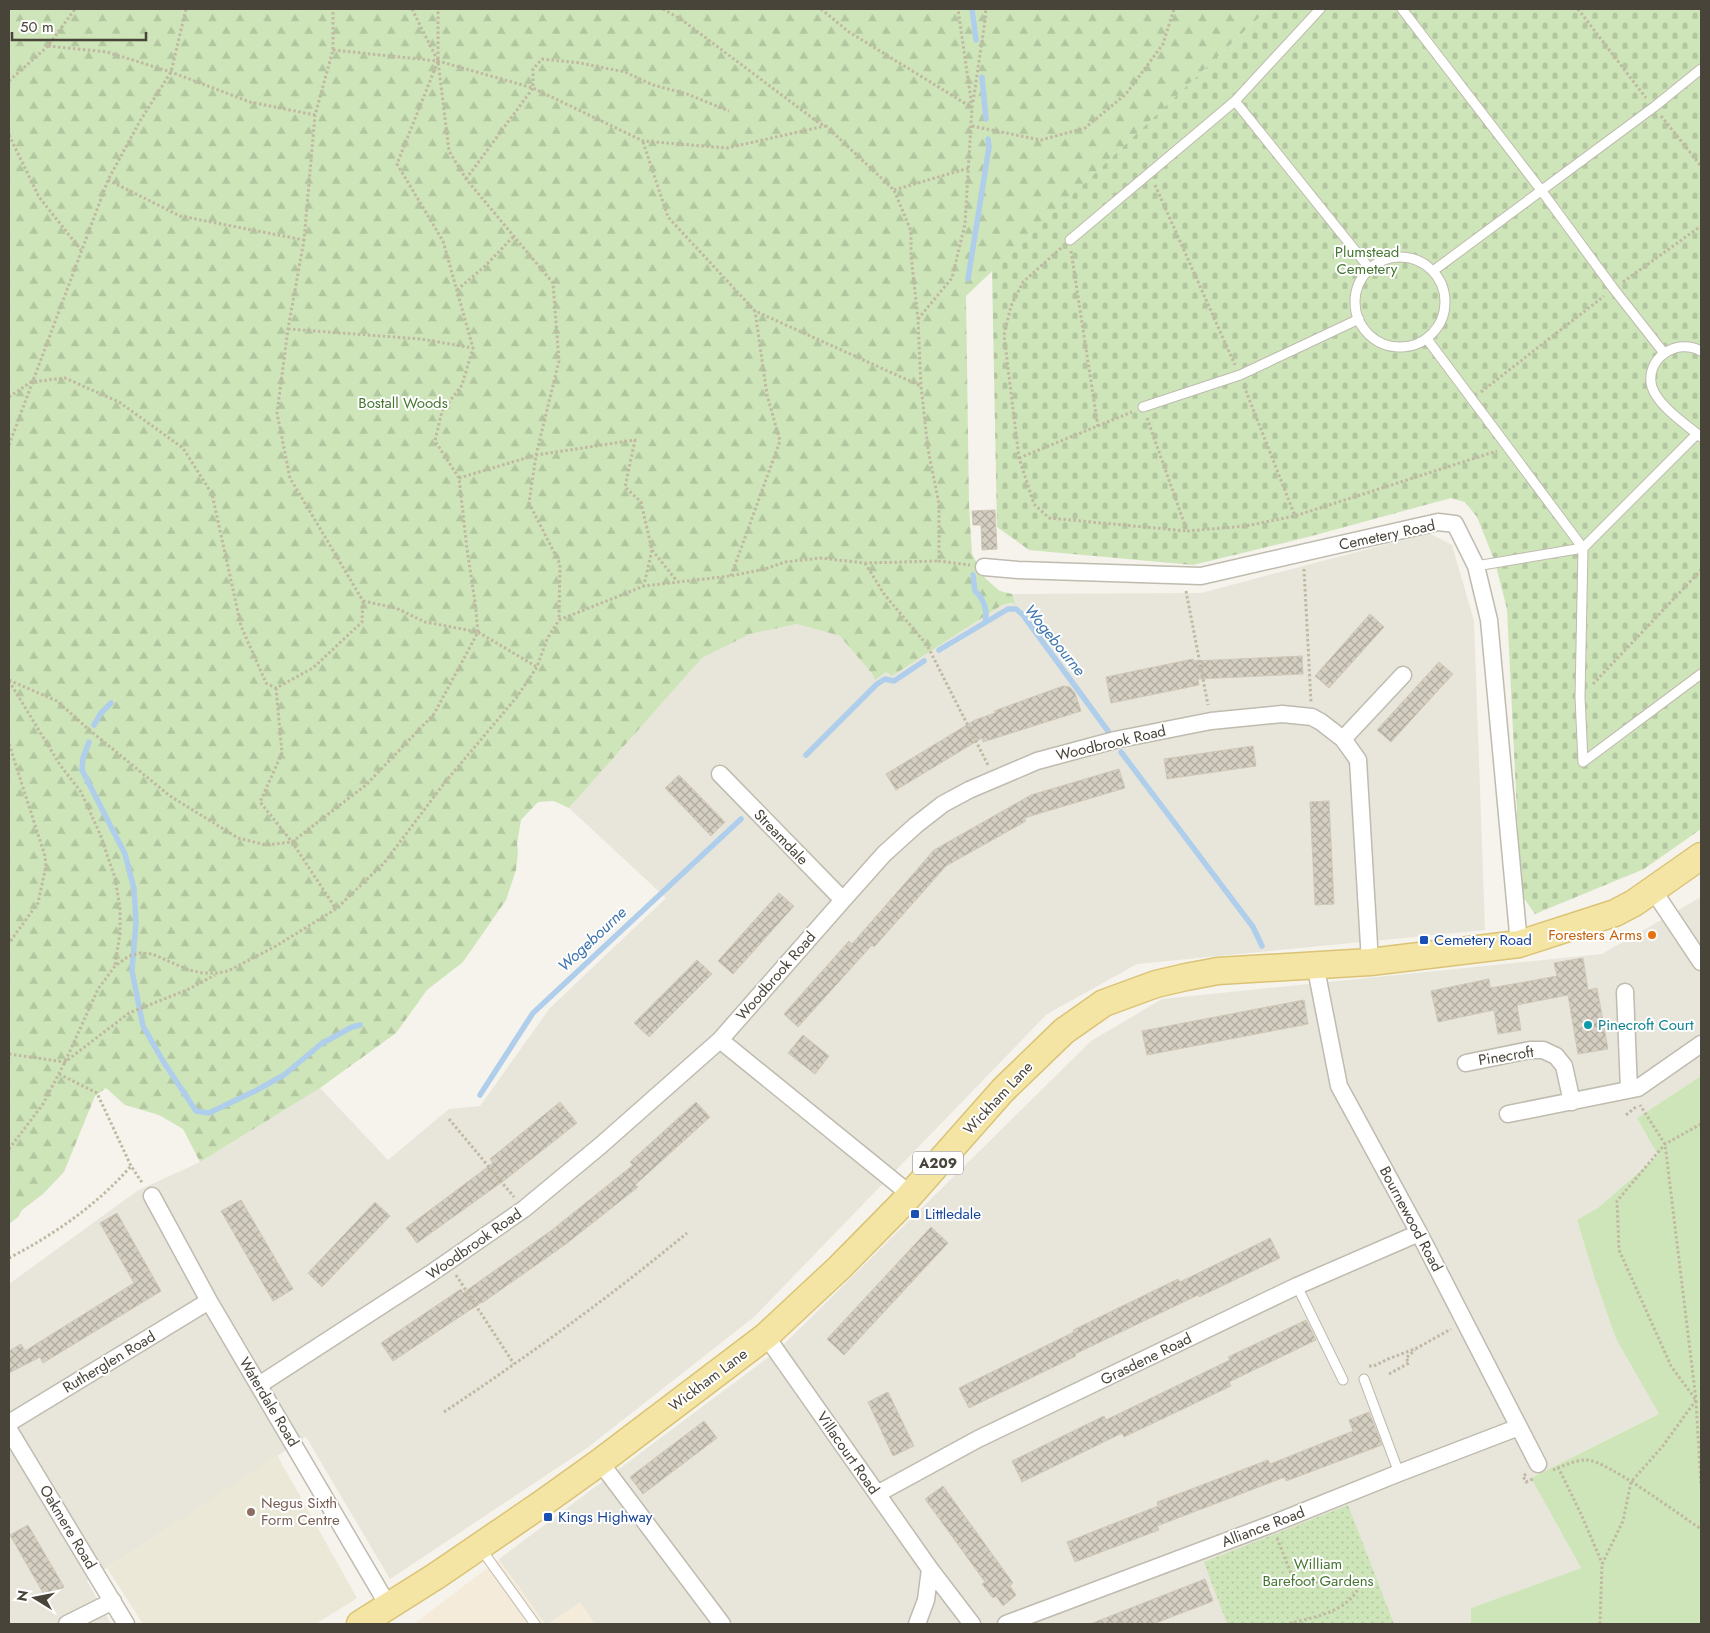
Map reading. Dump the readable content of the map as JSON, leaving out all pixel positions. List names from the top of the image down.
{
  "streets": {
    "main road": ["Wickham Lane", "A209"],
    "street": [
      "Cemetery Road",
      "Woodbrook Road",
      "Streamdale",
      "Pinecroft",
      "Bournewood Road",
      "Grasdene Road",
      "Rutherglen Road",
      "Waterdale Road",
      "Villacourt Road",
      "Oakmere Road",
      "Alliance Road"
    ]
  },
  "crossings": [
    ["Cemetery Road", "Wickham Lane"],
    ["Woodbrook Road", "Streamdale"],
    ["Woodbrook Road", "Wickham Lane"],
    ["Woodbrook Road", "Waterdale Road"],
    ["Wickham Lane", "A209"],
    ["Wickham Lane", "Bournewood Road"],
    ["Wickham Lane", "Waterdale Road"],
    ["Wickham Lane", "Villacourt Road"],
    ["Bournewood Road", "Grasdene Road"],
    ["Bournewood Road", "Alliance Road"],
    ["Grasdene Road", "Villacourt Road"],
    ["Rutherglen Road", "Waterdale Road"]
  ],
  "water": ["Wogebourne"],
  "parks": ["Plumstead Cemetery", "Bostall Woods", "William Barefoot Gardens"],
  "places": {
    "other": ["Foresters Arms", "Pinecroft Court", "Negus Sixth Form Centre"],
    "transit": ["Cemetery Road", "Littledale", "Kings Highway"]
  },
  "scale_bar": "50 m",
  "north": "left"
}
